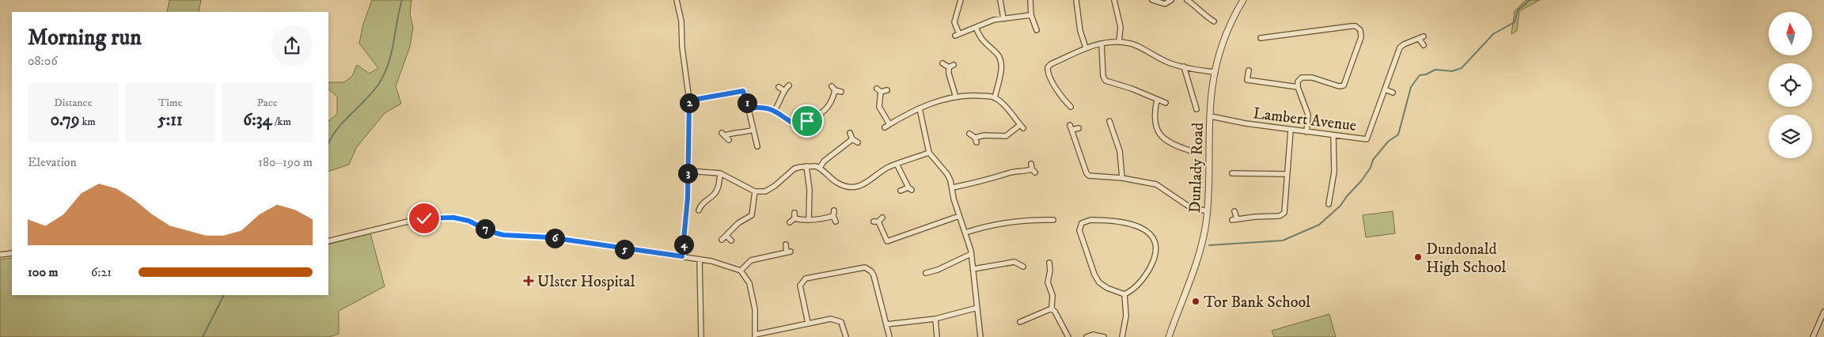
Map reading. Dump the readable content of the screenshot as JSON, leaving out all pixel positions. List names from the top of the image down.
{
  "streets": {
    "street": ["Lambert Avenue", "Dunlady Road"]
  },
  "crossings": [
    ["Lambert Avenue", "Dunlady Road"]
  ],
  "places": {
    "other": ["Dundonald High School", "Tor Bank School"],
    "health": ["Ulster Hospital"]
  },
  "north": "top",
  "page": {
    "heading": ["Morning run", "08:06"],
    "stats": [
      ["Distance", "0.79 km"],
      ["Time", "5:11"],
      ["Pace", "6:34 /km"]
    ],
    "pins": [
      "1",
      "2",
      "3",
      "7",
      "6",
      "4",
      "5"
    ],
    "chart": ["Elevation", "180–190 m"],
    "list": [
      {
        "name": "100 m",
        "note": "6:21"
      }
    ]
  }
}
